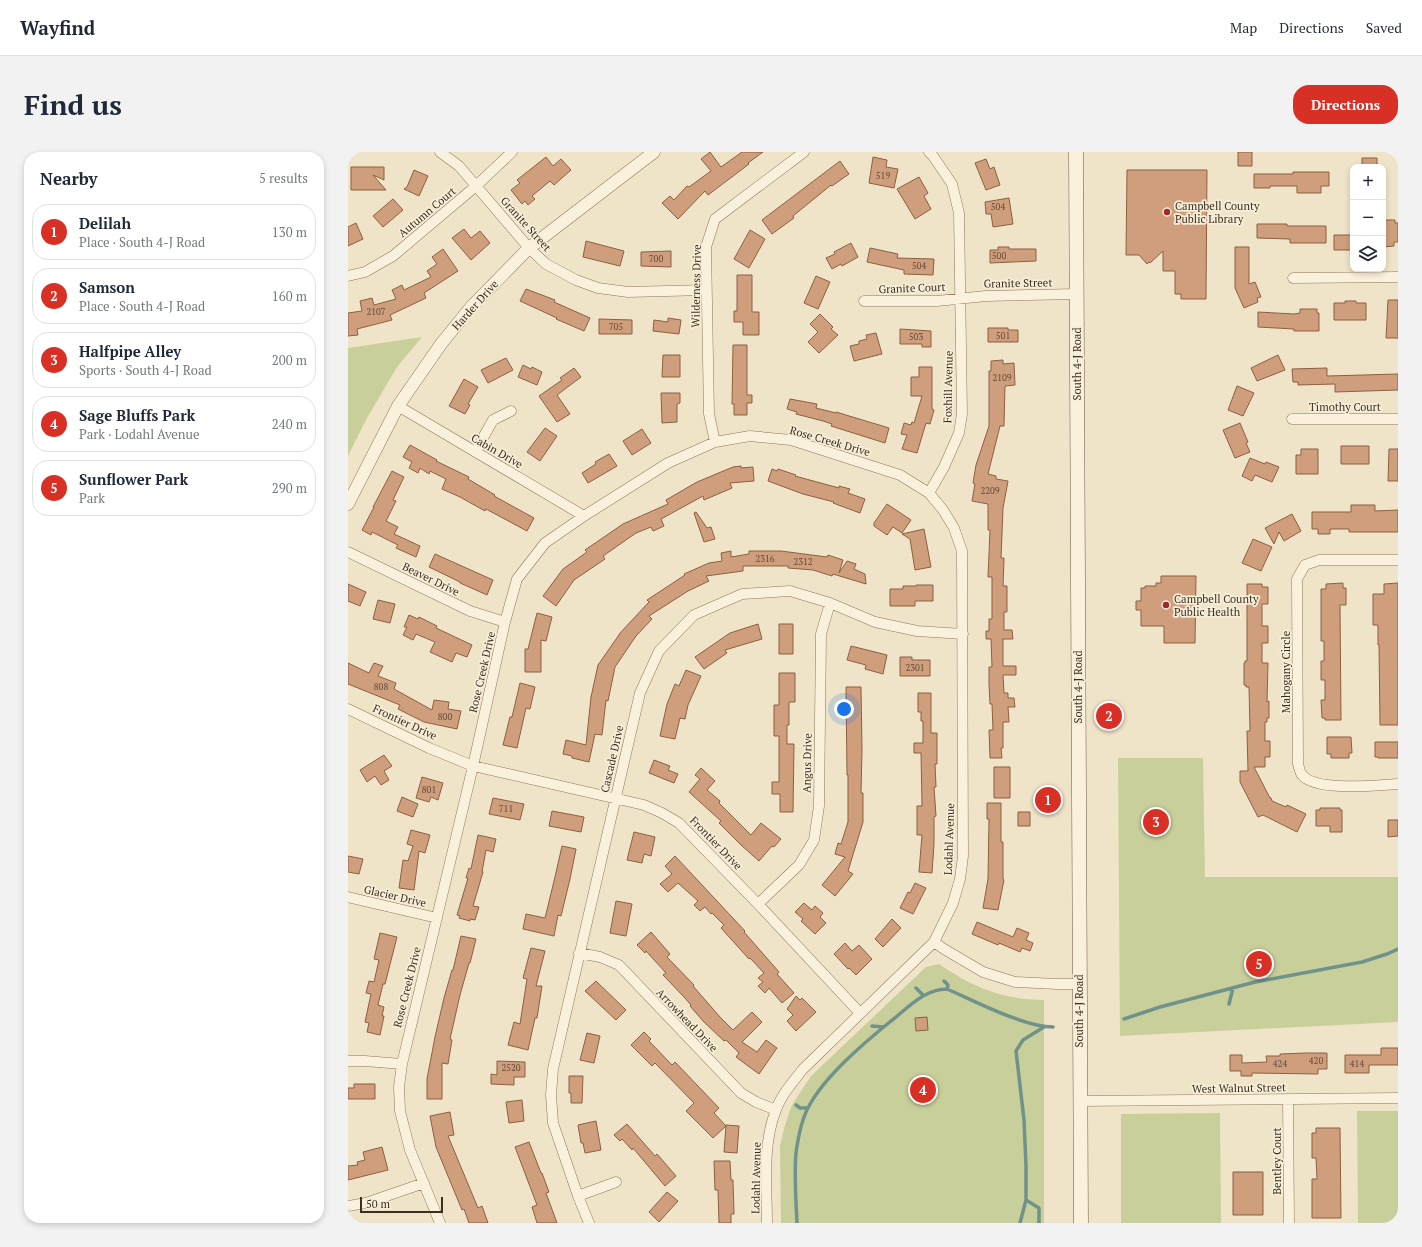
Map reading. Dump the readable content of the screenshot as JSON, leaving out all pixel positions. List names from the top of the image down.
{
  "streets": {
    "main road": ["South 4-J Road"],
    "street": [
      "Autumn Court",
      "Granite Street",
      "Wilderness Drive",
      "Granite Court",
      "Harder Drive",
      "Foxhill Avenue",
      "Timothy Court",
      "Rose Creek Drive",
      "Cabin Drive",
      "Beaver Drive",
      "Mahogany Circle",
      "Frontier Drive",
      "Cascade Drive",
      "Angus Drive",
      "Lodahl Avenue",
      "Glacier Drive",
      "Arrowhead Drive",
      "West Walnut Street",
      "Bentley Court"
    ]
  },
  "crossings": [
    ["Autumn Court", "Granite Street"],
    ["Granite Street", "Wilderness Drive"],
    ["Granite Street", "Granite Court"],
    ["Granite Street", "Harder Drive"],
    ["Granite Street", "South 4-J Road"],
    ["Granite Street", "Foxhill Avenue"],
    ["Wilderness Drive", "Rose Creek Drive"],
    ["Granite Court", "Foxhill Avenue"],
    ["Harder Drive", "Cabin Drive"],
    ["South 4-J Road", "West Walnut Street"],
    ["Foxhill Avenue", "Rose Creek Drive"],
    ["Foxhill Avenue", "Lodahl Avenue"],
    ["Rose Creek Drive", "Cabin Drive"],
    ["Rose Creek Drive", "Beaver Drive"],
    ["Rose Creek Drive", "Frontier Drive"],
    ["Rose Creek Drive", "Lodahl Avenue"],
    ["Rose Creek Drive", "Glacier Drive"],
    ["Frontier Drive", "Cascade Drive"],
    ["Frontier Drive", "Angus Drive"],
    ["Frontier Drive", "Lodahl Avenue"],
    ["Cascade Drive", "Angus Drive"],
    ["Cascade Drive", "Lodahl Avenue"],
    ["Cascade Drive", "Arrowhead Drive"],
    ["Lodahl Avenue", "Arrowhead Drive"],
    ["West Walnut Street", "Bentley Court"]
  ],
  "places": ["Campbell County Public Library", "Campbell County Public Health"],
  "house_numbers": [
    "519",
    "504",
    "500",
    "700",
    "504",
    "2107",
    "705",
    "501",
    "503",
    "2109",
    "2209",
    "2316",
    "2312",
    "2301",
    "808",
    "800",
    "801",
    "711",
    "420",
    "424",
    "414",
    "2520"
  ],
  "scale_bar": "50 m",
  "page": {
    "header": "Wayfind",
    "nav": ["Map", "Directions", "Saved"],
    "buttons": "Directions",
    "title": "Find us",
    "heading": ["Nearby", "5 results"],
    "map_buttons": ["+", "−"],
    "list": [
      {
        "mark": "1",
        "name": "Delilah",
        "note": "Place · South 4-J Road",
        "value": "130 m"
      },
      {
        "mark": "2",
        "name": "Samson",
        "note": "Place · South 4-J Road",
        "value": "160 m"
      },
      {
        "mark": "3",
        "name": "Halfpipe Alley",
        "note": "Sports · South 4-J Road",
        "value": "200 m"
      },
      {
        "mark": "4",
        "name": "Sage Bluffs Park",
        "note": "Park · Lodahl Avenue",
        "value": "240 m"
      },
      {
        "mark": "5",
        "name": "Sunflower Park",
        "note": "Park",
        "value": "290 m"
      }
    ],
    "pins": [
      "2",
      "1",
      "3",
      "5",
      "4"
    ],
    "scale": "50 m"
  }
}
